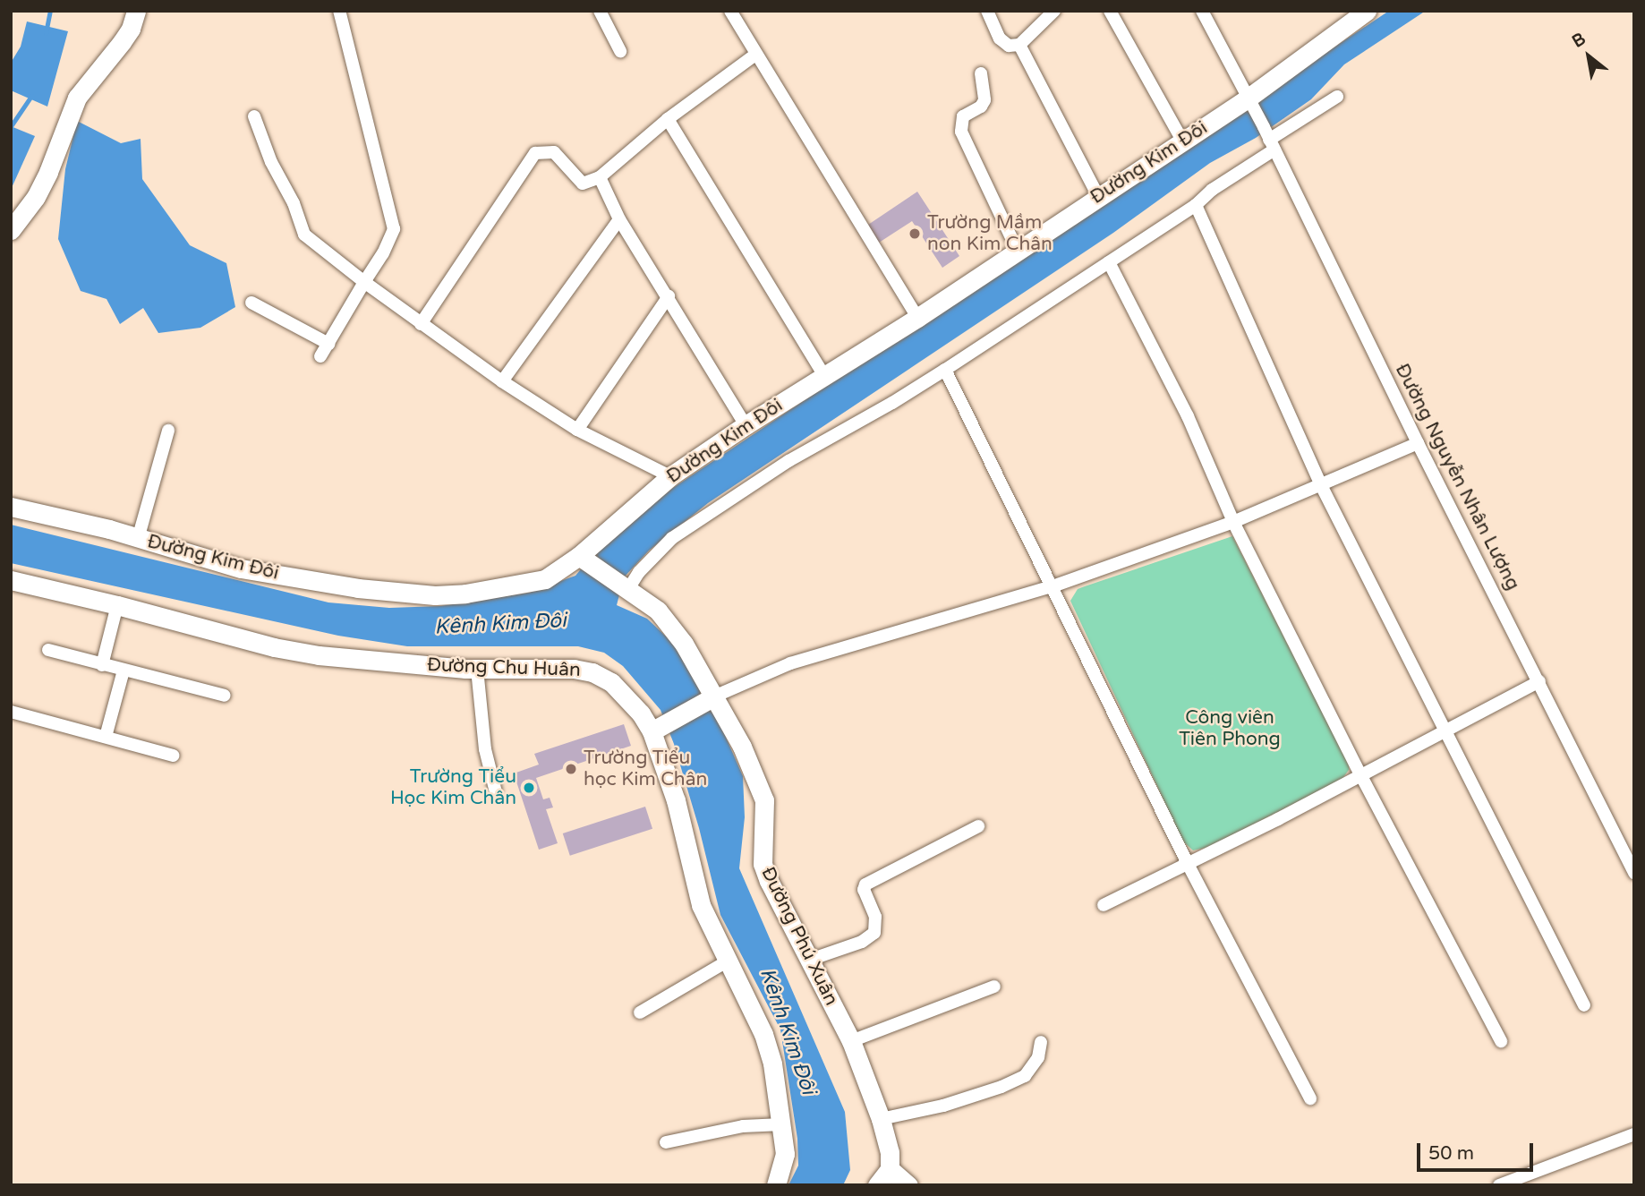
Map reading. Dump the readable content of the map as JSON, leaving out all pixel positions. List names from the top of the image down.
{
  "streets": {
    "street": [
      "Đường Kim Đôi",
      "Đường Nguyễn Nhân Lượng",
      "Đường Chu Huân",
      "Đường Phú Xuân"
    ]
  },
  "crossings": [
    ["Đường Kim Đôi", "Đường Nguyễn Nhân Lượng"],
    ["Đường Kim Đôi", "Đường Phú Xuân"]
  ],
  "water": ["Kênh Kim Đôi"],
  "parks": ["Công viên Tiên Phong"],
  "places": ["Trường Mầm non Kim Chân", "Trường Tiểu học Kim Chân", "Trường Tiểu Học Kim Chân"],
  "scale_bar": "50 m",
  "north": "top left"
}
